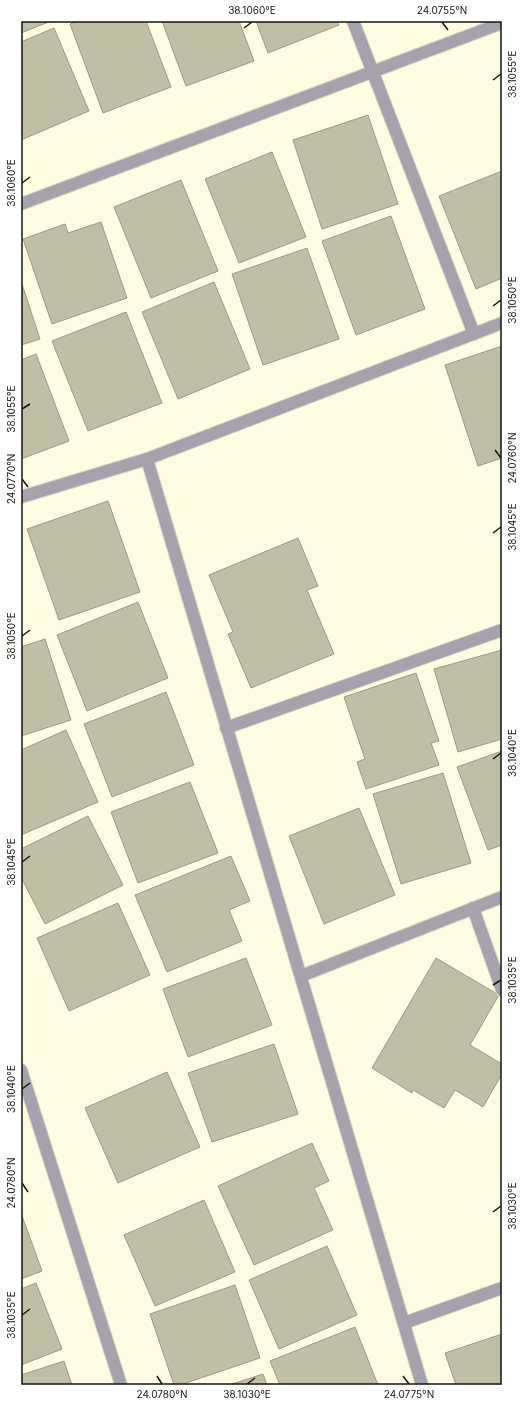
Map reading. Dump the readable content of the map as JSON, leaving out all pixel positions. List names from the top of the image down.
{
  "coordinates": [
    "38.1060°E",
    "24.0755°N",
    "38.1055°E",
    "38.1050°E",
    "24.0760°N",
    "24.0770°N",
    "38.1045°E",
    "38.1040°E",
    "38.1035°E",
    "24.0780°N",
    "38.1030°E",
    "24.0775°N"
  ]
}
